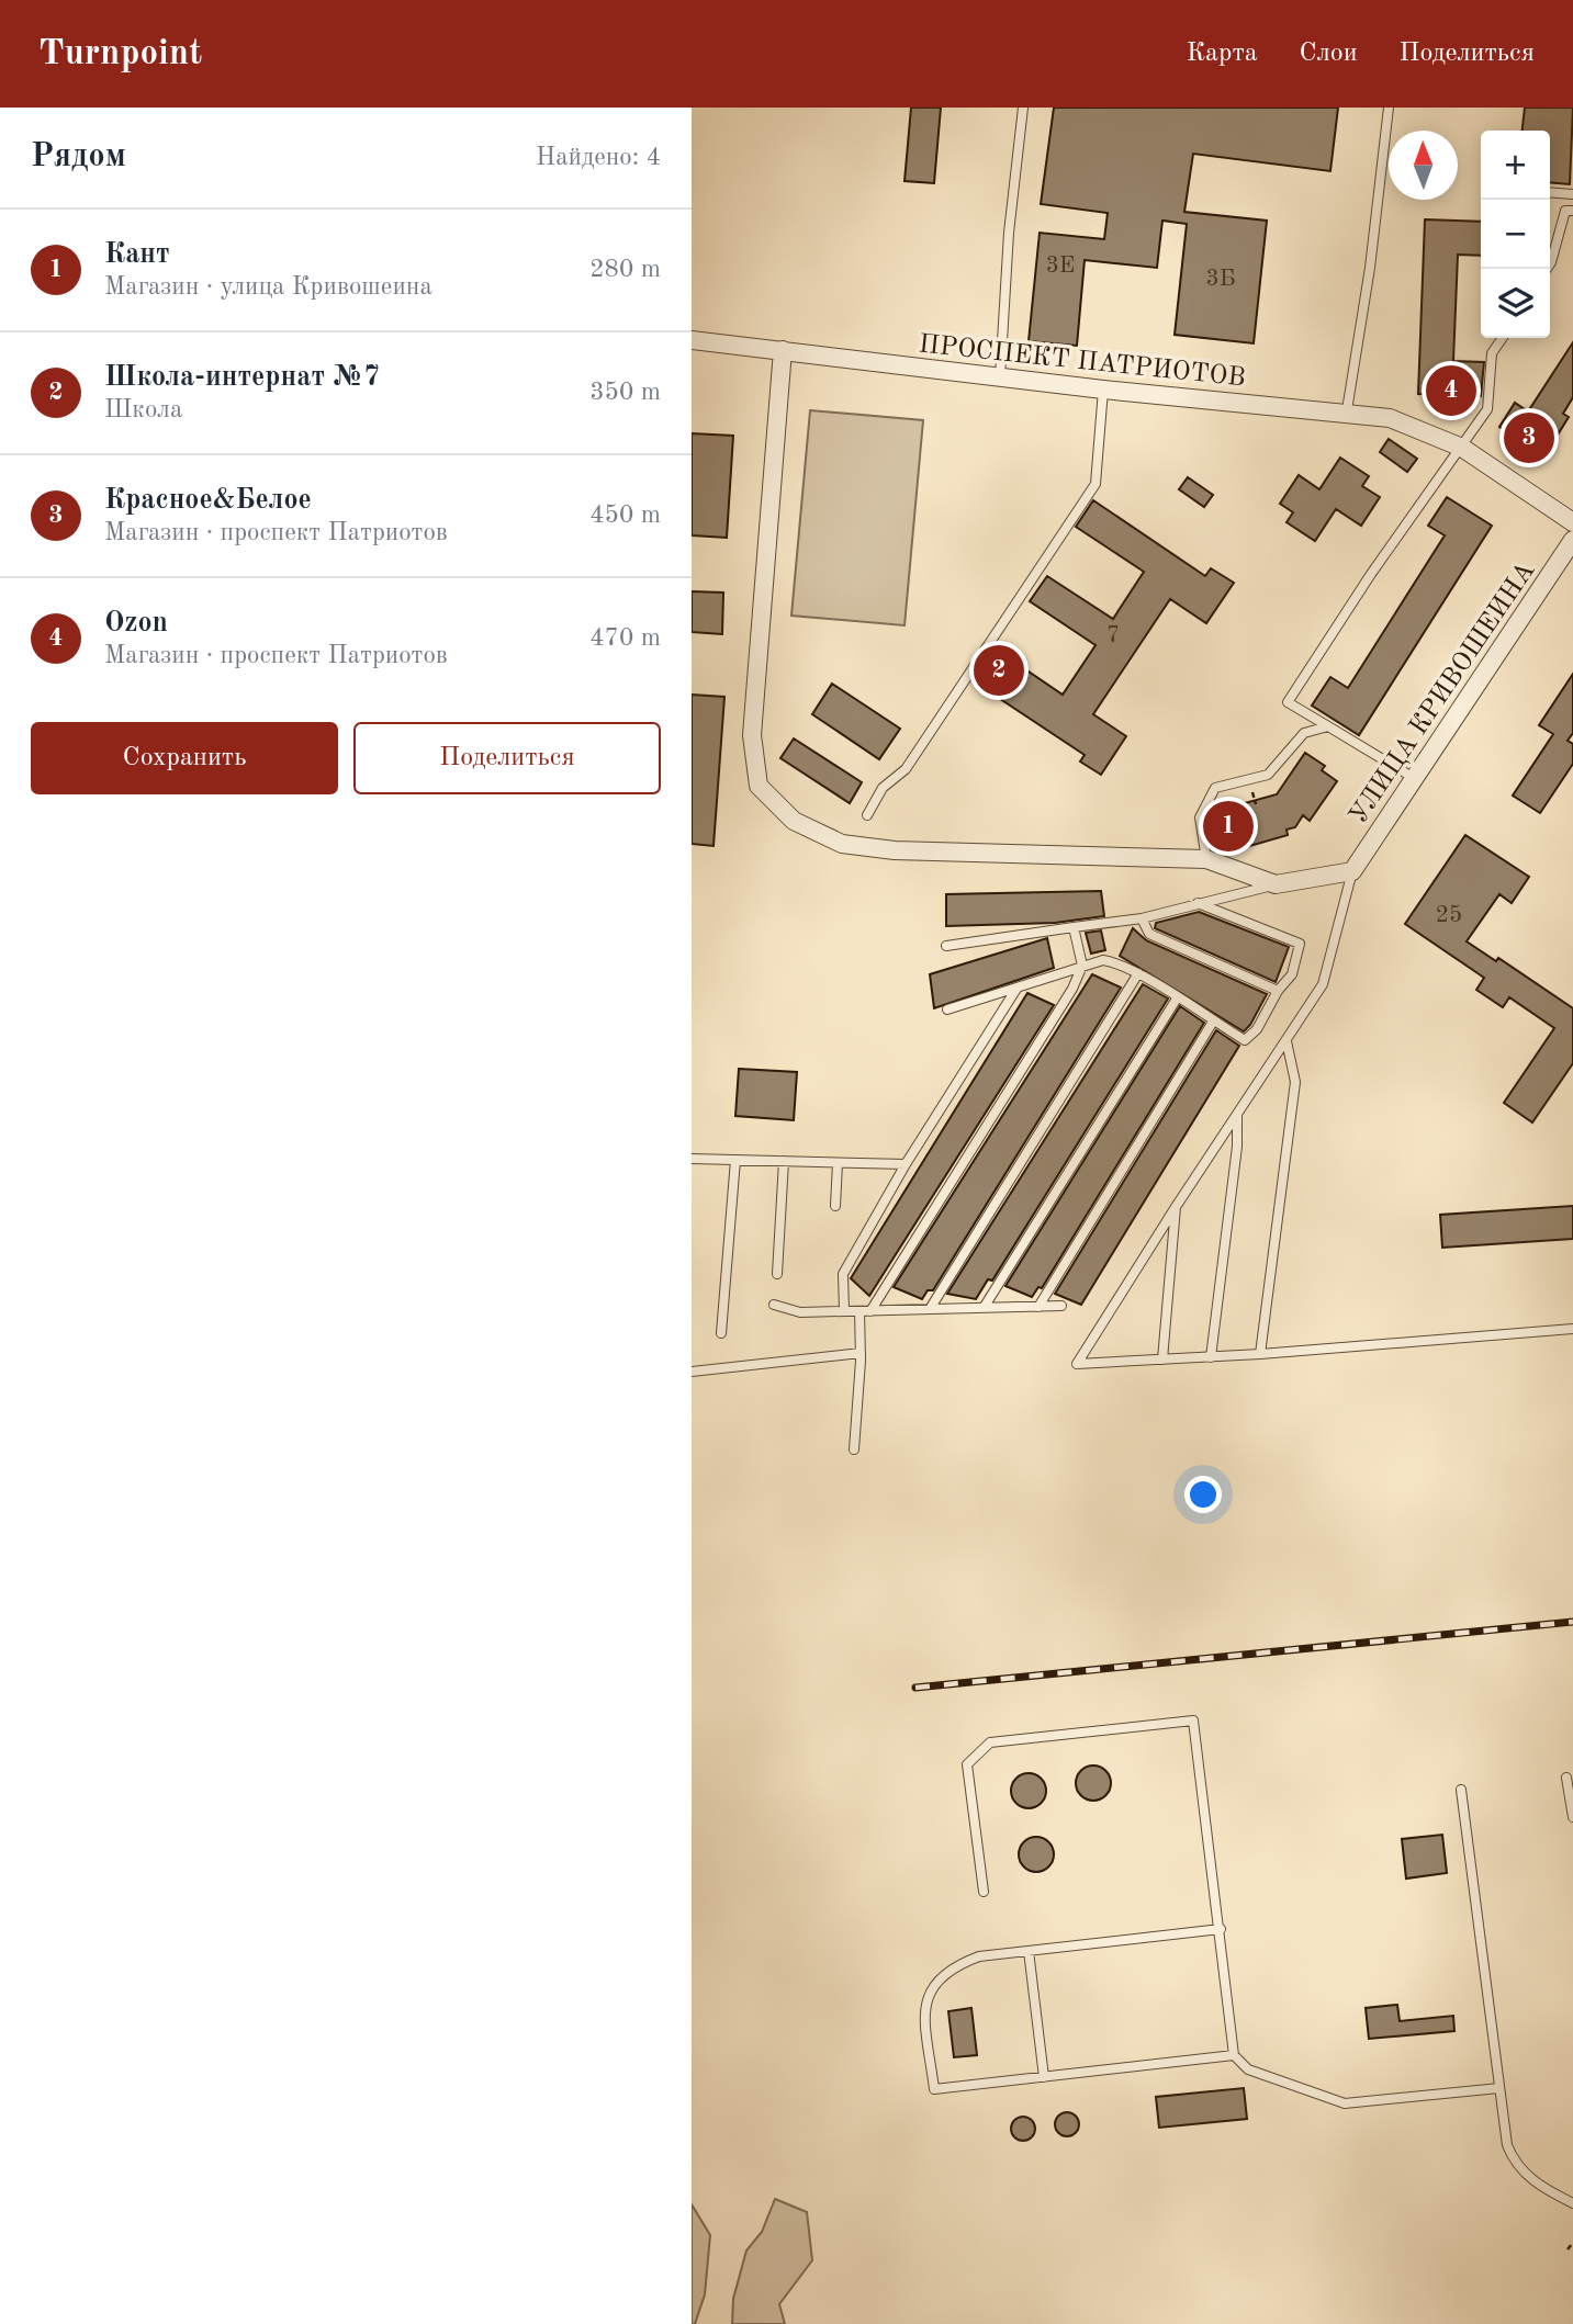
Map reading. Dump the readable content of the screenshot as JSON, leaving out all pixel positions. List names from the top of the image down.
{
  "streets": {
    "street": ["ПРОСПЕКТ ПАТРИОТОВ", "УЛИЦА КРИВОШЕИНА"]
  },
  "house_numbers": [
    "3Е",
    "3Б",
    "7",
    "25"
  ],
  "north": "top",
  "page": {
    "header": "Turnpoint",
    "nav": ["Карта", "Слои", "Поделиться"],
    "heading": ["Рядом", "Найдено: 4"],
    "map_buttons": ["+", "−"],
    "list": [
      {
        "mark": "1",
        "name": "Кант",
        "note": "Магазин · улица Кривошеина",
        "value": "280 m"
      },
      {
        "mark": "2",
        "name": "Школа-интернат №7",
        "note": "Школа",
        "value": "350 m"
      },
      {
        "mark": "3",
        "name": "Красное&Белое",
        "note": "Магазин · проспект Патриотов",
        "value": "450 m"
      },
      {
        "mark": "4",
        "name": "Ozon",
        "note": "Магазин · проспект Патриотов",
        "value": "470 m"
      }
    ],
    "pins": [
      "4",
      "3",
      "2",
      "1"
    ],
    "buttons": ["Сохранить", "Поделиться"]
  }
}
